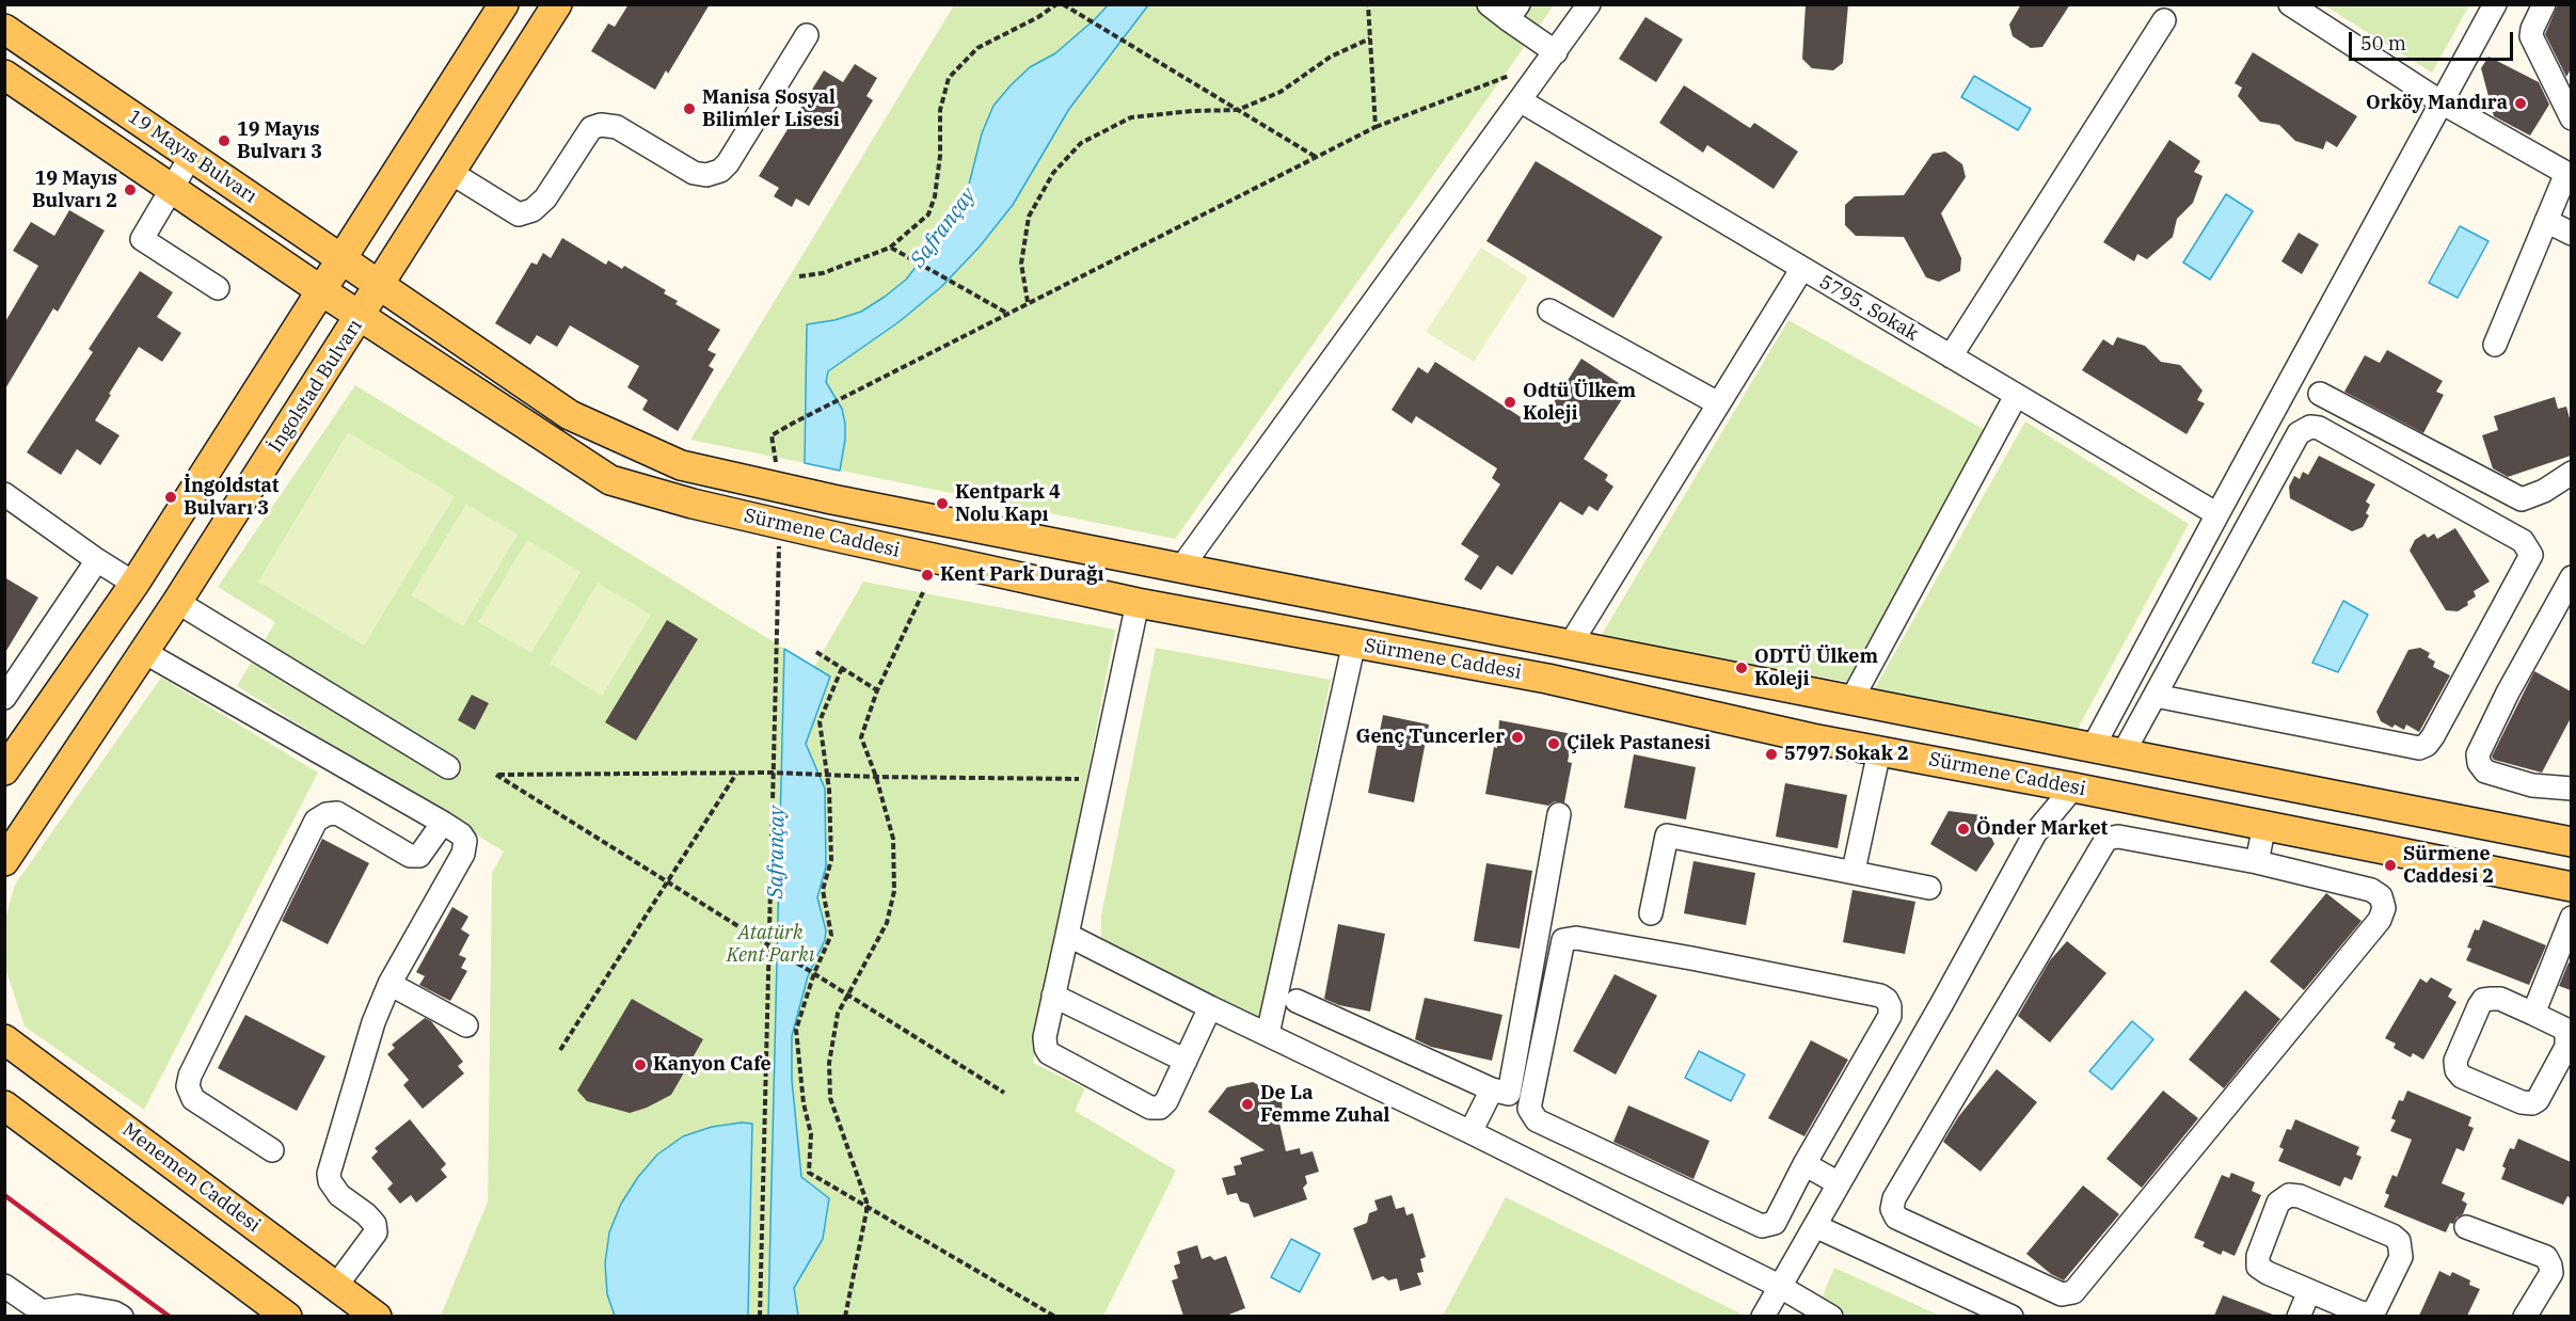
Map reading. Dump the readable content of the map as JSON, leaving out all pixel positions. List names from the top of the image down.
{
  "streets": {
    "main road": [
      "19 Mayıs Bulvarı",
      "İngolstad Bulvarı",
      "Sürmene Caddesi",
      "Menemen Caddesi"
    ],
    "street": ["5795. Sokak"]
  },
  "crossings": [
    ["19 Mayıs Bulvarı", "İngolstad Bulvarı"],
    ["19 Mayıs Bulvarı", "Sürmene Caddesi"],
    ["İngolstad Bulvarı", "Sürmene Caddesi"]
  ],
  "water": ["Safrançay"],
  "parks": ["Atatürk Kent Parkı"],
  "places": [
    "Orköy Mandıra",
    "Manisa Sosyal Bilimler Lisesi",
    "19 Mayıs Bulvarı 3",
    "19 Mayıs Bulvarı 2",
    "Odtü Ülkem Koleji",
    "İngoldstat Bulvarı 3",
    "Kentpark 4 Nolu Kapı",
    "Kent Park Durağı",
    "ODTÜ Ülkem Koleji",
    "Genç Tuncerler",
    "Çilek Pastanesi",
    "5797 Sokak 2",
    "Önder Market",
    "Sürmene Caddesi 2",
    "Kanyon Cafe",
    "De La Femme Zuhal"
  ],
  "scale_bar": "50 m"
}
